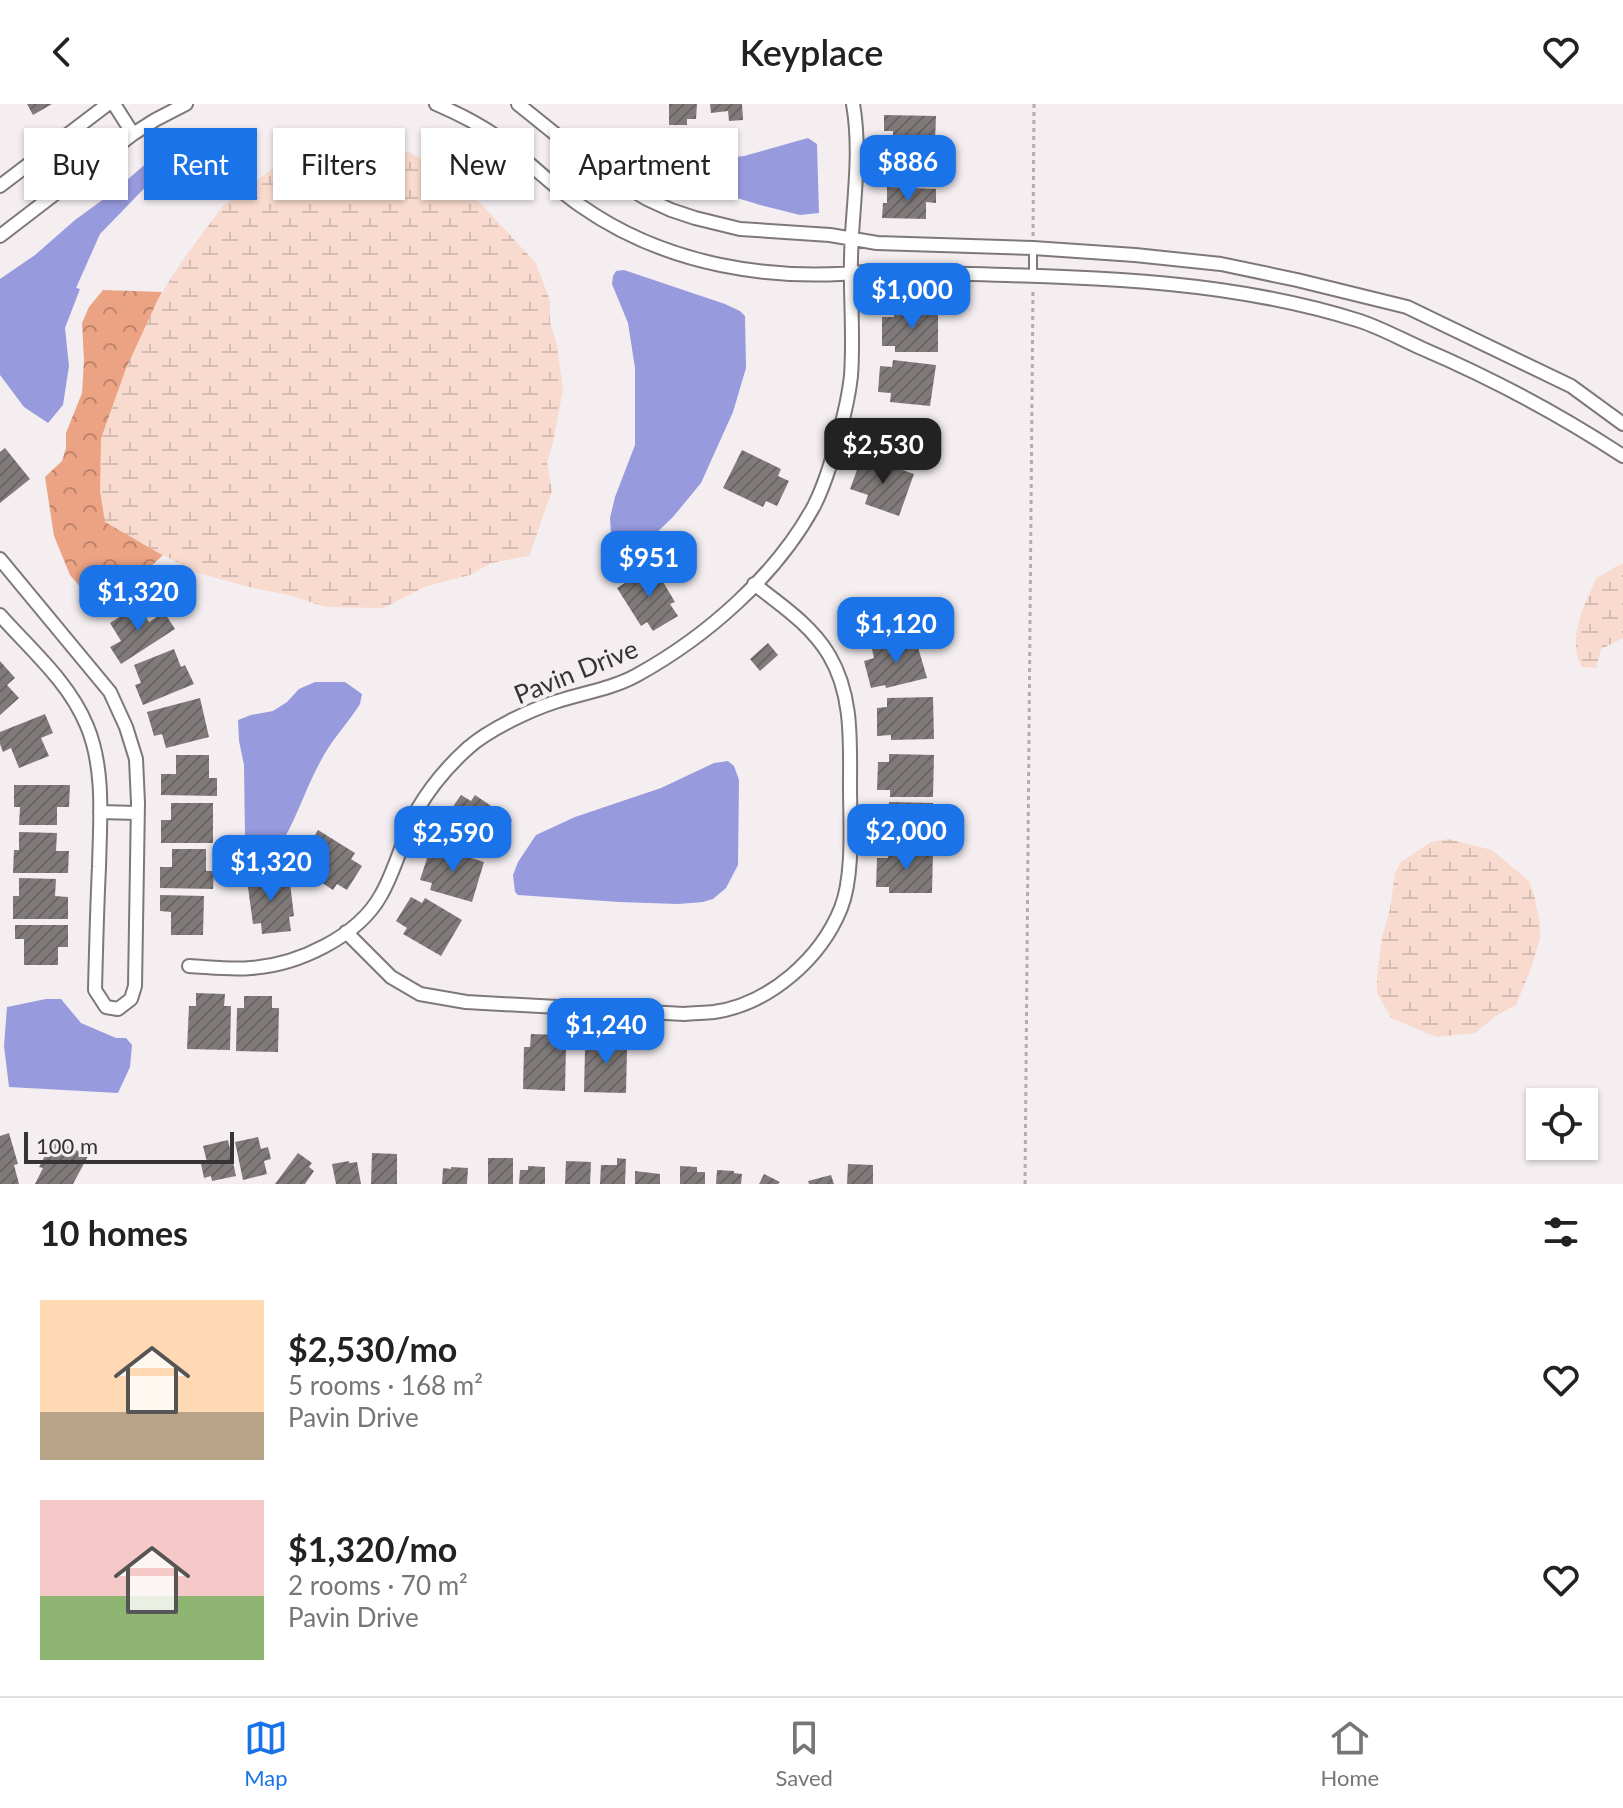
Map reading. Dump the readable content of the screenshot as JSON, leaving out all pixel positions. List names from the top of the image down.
{
  "streets": {
    "street": ["Pavin Drive"]
  },
  "scale_bar": "100 m",
  "page": {
    "header": "Keyplace",
    "chip": [
      "Buy",
      "Rent",
      "Filters",
      "New",
      "Apartment"
    ],
    "price": [
      "$886",
      "$1,000",
      "$2,530",
      "$951",
      "$1,320",
      "$1,120",
      "$2,000",
      "$2,590",
      "$1,320",
      "$1,240"
    ],
    "scale": "100 m",
    "heading": "10 homes",
    "list": [
      {
        "name": "$2,530/mo",
        "note": "5 rooms · 168 m² · Pavin Drive"
      },
      {
        "name": "$1,320/mo",
        "note": "2 rooms · 70 m² · Pavin Drive"
      }
    ],
    "tabs": ["Map", "Saved", "Home"]
  }
}
